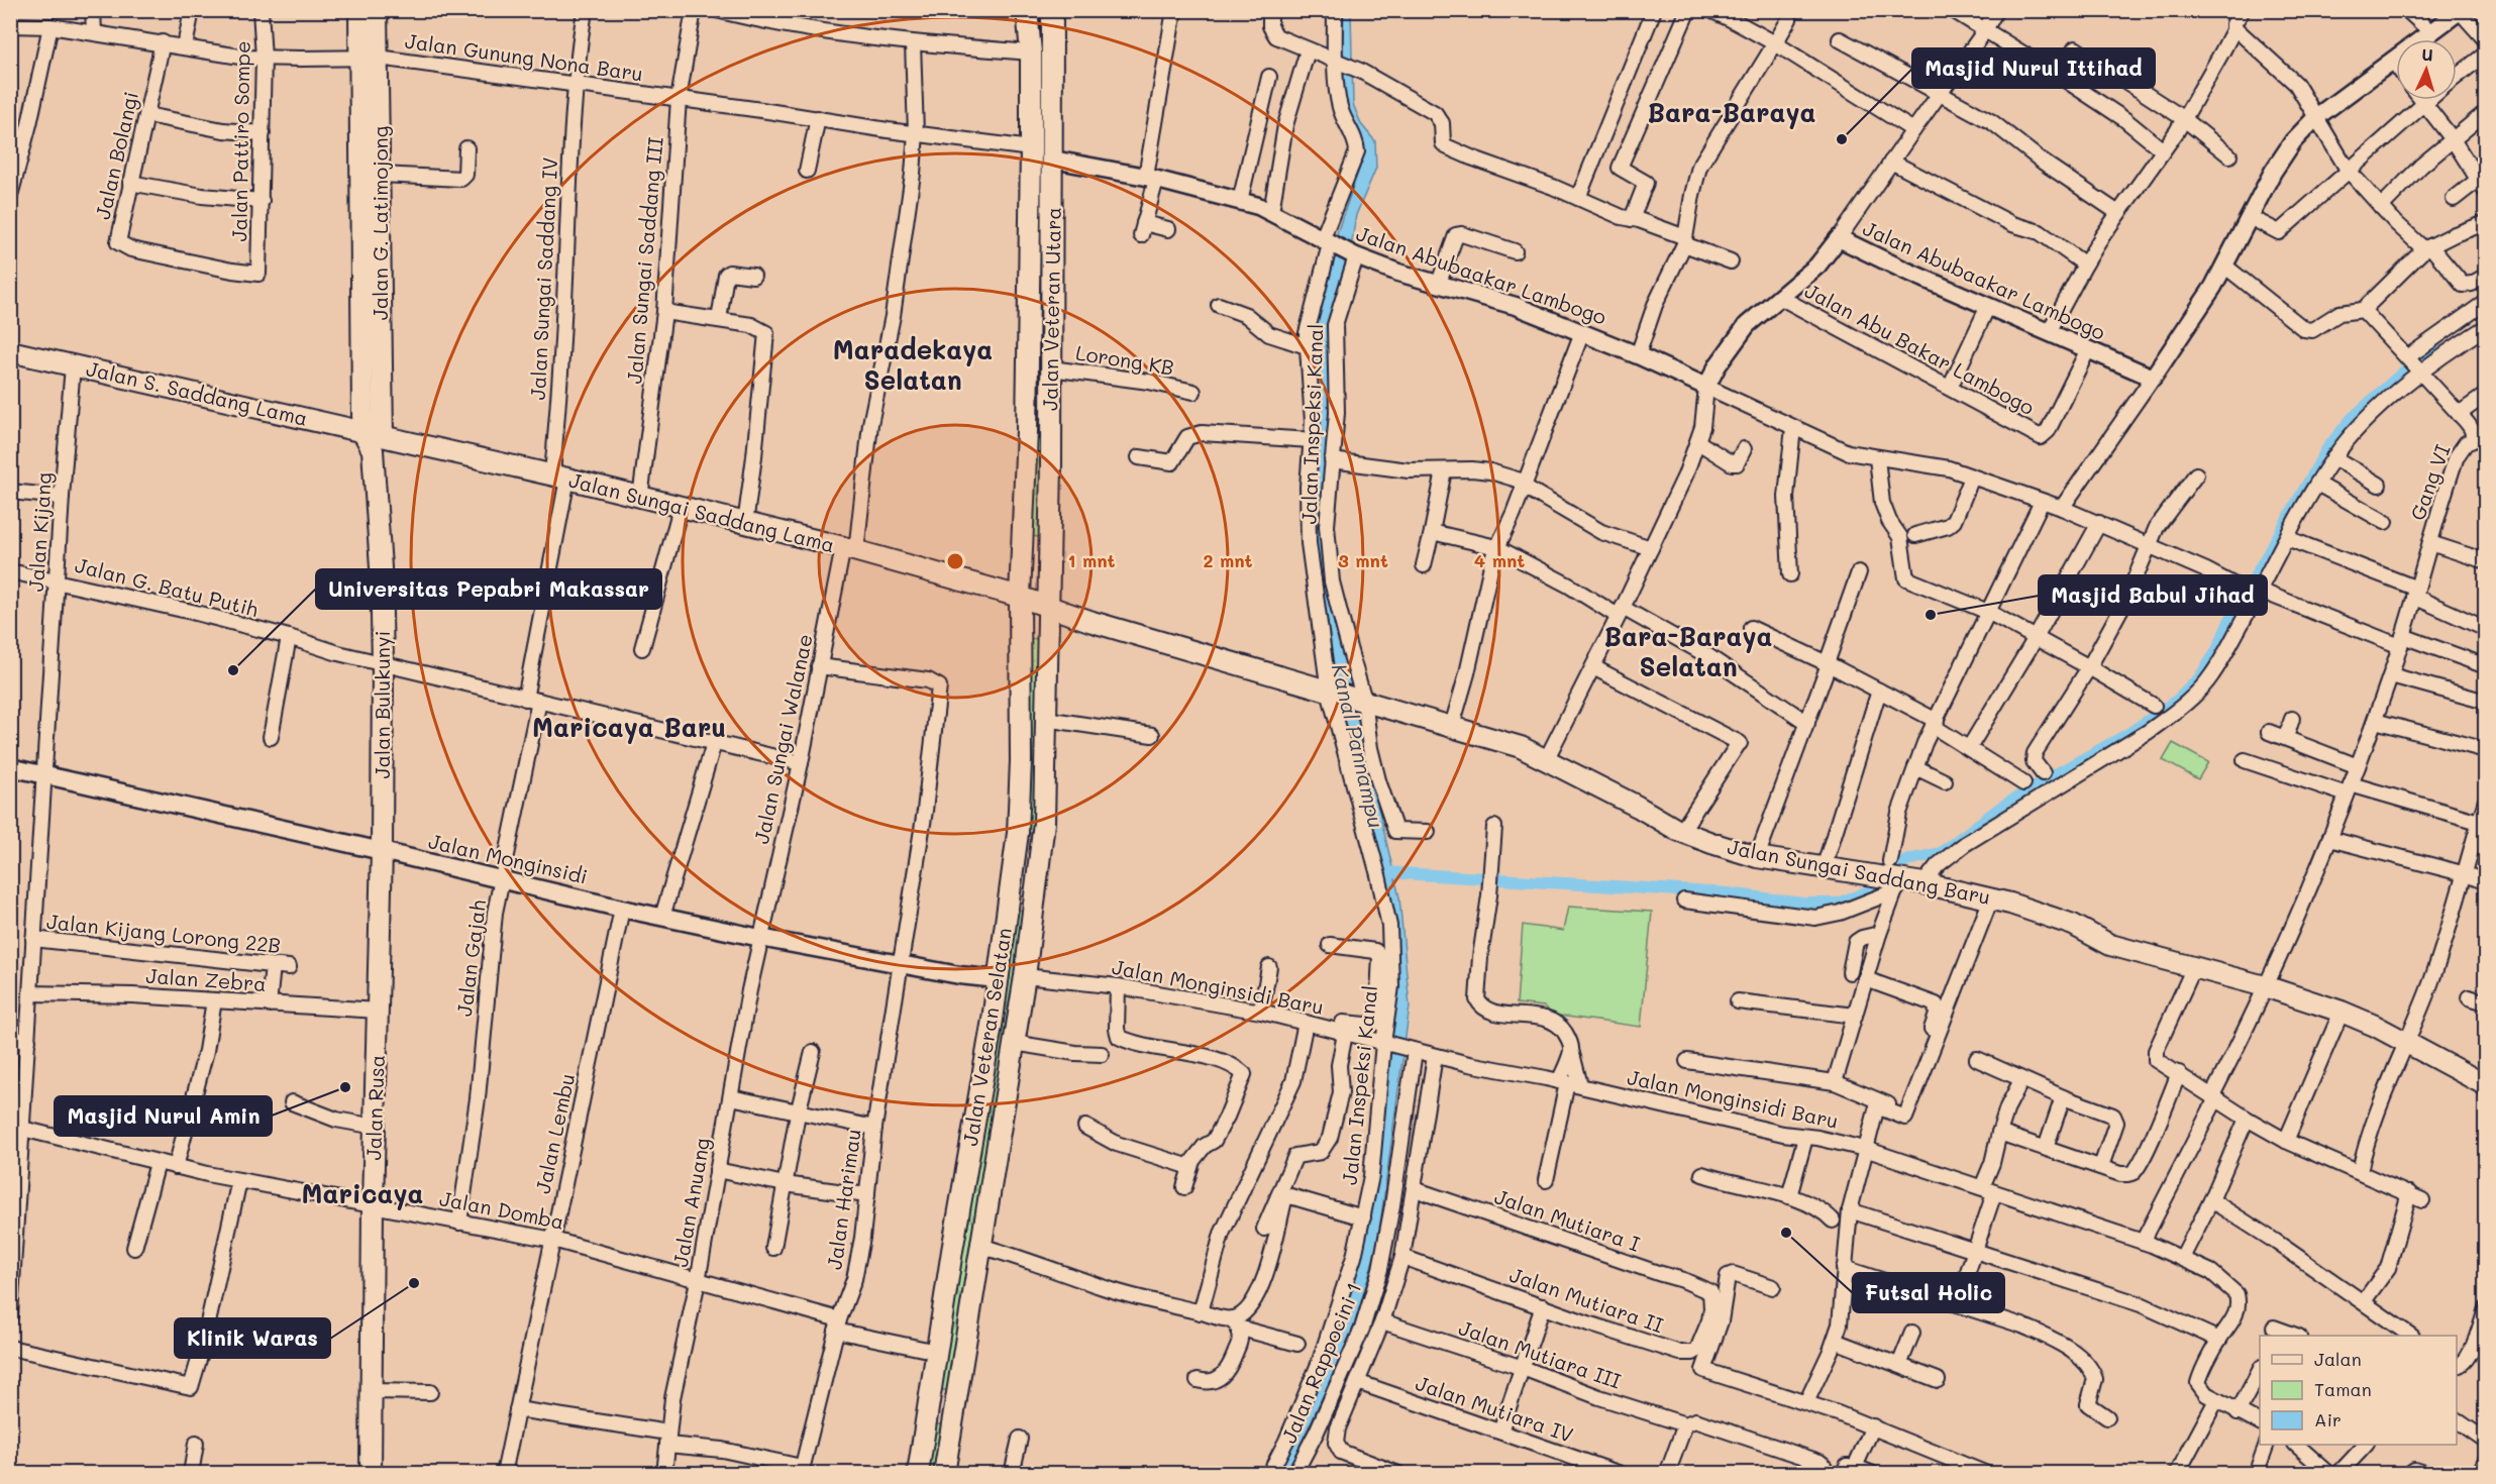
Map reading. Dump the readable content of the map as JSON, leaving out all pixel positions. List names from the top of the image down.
{
  "streets": {
    "main road": [
      "Jalan G. Latimojong",
      "Jalan Veteran Utara",
      "Jalan S. Saddang Lama",
      "Jalan Sungai Saddang Lama",
      "Jalan Bulukunyi",
      "Jalan Sungai Saddang Baru",
      "Jalan Veteran Selatan",
      "Jalan Rusa"
    ],
    "street": [
      "Jalan Gunung Nona Baru",
      "Jalan Pattiro Sompe",
      "Jalan Bolangi",
      "Jalan Sungai Saddang III",
      "Jalan Abubaakar Lambogo",
      "Jalan Sungai Saddang IV",
      "Jalan Abu Bakar Lambogo",
      "Lorong KB",
      "Jalan Inspeksi Kanal",
      "Gang VI",
      "Jalan Kijang",
      "Jalan G. Batu Putih",
      "Jalan Sungai Walanae",
      "Jalan Monginsidi",
      "Jalan Kijang Lorong 22B",
      "Jalan Gajah",
      "Jalan Zebra",
      "Jalan Monginsidi Baru",
      "Jalan Lembu",
      "Jalan Harimau",
      "Jalan Anuang",
      "Jalan Domba",
      "Jalan Mutiara I",
      "Jalan Mutiara II",
      "Jalan Mutiara III",
      "Jalan Rappocini 1",
      "Jalan Mutiara IV"
    ]
  },
  "crossings": [
    ["Jalan Gunung Nona Baru", "Jalan Pattiro Sompe"],
    ["Jalan Gunung Nona Baru", "Jalan Bolangi"],
    ["Jalan Gunung Nona Baru", "Jalan G. Latimojong"],
    ["Jalan Gunung Nona Baru", "Jalan Sungai Saddang III"],
    ["Jalan Gunung Nona Baru", "Jalan Sungai Saddang IV"],
    ["Jalan Gunung Nona Baru", "Jalan Veteran Utara"],
    ["Jalan Gunung Nona Baru", "Jalan Sungai Walanae"],
    ["Jalan Pattiro Sompe", "Jalan Bolangi"],
    ["Jalan G. Latimojong", "Jalan S. Saddang Lama"],
    ["Jalan G. Latimojong", "Jalan Sungai Saddang Lama"],
    ["Jalan G. Latimojong", "Jalan Bulukunyi"],
    ["Jalan Sungai Saddang III", "Jalan Sungai Saddang Lama"],
    ["Jalan Abubaakar Lambogo", "Jalan Veteran Utara"],
    ["Jalan Abubaakar Lambogo", "Jalan Abu Bakar Lambogo"],
    ["Jalan Abubaakar Lambogo", "Jalan Inspeksi Kanal"],
    ["Jalan Sungai Saddang IV", "Jalan Sungai Saddang Lama"],
    ["Jalan Sungai Saddang IV", "Jalan G. Batu Putih"],
    ["Jalan Veteran Utara", "Lorong KB"],
    ["Jalan Veteran Utara", "Jalan Sungai Saddang Lama"],
    ["Jalan Veteran Utara", "Jalan Sungai Saddang Baru"],
    ["Jalan Veteran Utara", "Jalan Veteran Selatan"],
    ["Jalan S. Saddang Lama", "Jalan Sungai Saddang Lama"],
    ["Jalan S. Saddang Lama", "Jalan Kijang"],
    ["Jalan S. Saddang Lama", "Jalan Bulukunyi"],
    ["Jalan Inspeksi Kanal", "Jalan Sungai Saddang Baru"],
    ["Jalan Inspeksi Kanal", "Jalan Monginsidi Baru"],
    ["Gang VI", "Jalan Sungai Saddang Baru"],
    ["Gang VI", "Jalan Monginsidi Baru"],
    ["Jalan Sungai Saddang Lama", "Jalan Bulukunyi"],
    ["Jalan Sungai Saddang Lama", "Jalan Sungai Walanae"],
    ["Jalan Sungai Saddang Lama", "Jalan Sungai Saddang Baru"],
    ["Jalan Sungai Saddang Lama", "Jalan Veteran Selatan"],
    ["Jalan Kijang", "Jalan G. Batu Putih"],
    ["Jalan Kijang", "Jalan Monginsidi"],
    ["Jalan Kijang", "Jalan Kijang Lorong 22B"],
    ["Jalan Kijang", "Jalan Zebra"],
    ["Jalan Kijang", "Jalan Domba"],
    ["Jalan G. Batu Putih", "Jalan Bulukunyi"],
    ["Jalan G. Batu Putih", "Jalan Sungai Walanae"],
    ["Jalan G. Batu Putih", "Jalan Gajah"],
    ["Jalan Bulukunyi", "Jalan Monginsidi"],
    ["Jalan Bulukunyi", "Jalan Rusa"],
    ["Jalan Sungai Walanae", "Jalan Monginsidi"],
    ["Jalan Sungai Walanae", "Jalan Harimau"],
    ["Jalan Sungai Walanae", "Jalan Anuang"],
    ["Jalan Monginsidi", "Jalan Gajah"],
    ["Jalan Monginsidi", "Jalan Veteran Selatan"],
    ["Jalan Monginsidi", "Jalan Rusa"],
    ["Jalan Monginsidi", "Jalan Lembu"],
    ["Jalan Monginsidi", "Jalan Harimau"],
    ["Jalan Monginsidi", "Jalan Anuang"],
    ["Jalan Sungai Saddang Baru", "Jalan Veteran Selatan"],
    ["Jalan Gajah", "Jalan Domba"],
    ["Jalan Zebra", "Jalan Rusa"],
    ["Jalan Monginsidi Baru", "Jalan Veteran Selatan"],
    ["Jalan Monginsidi Baru", "Jalan Rappocini 1"],
    ["Jalan Veteran Selatan", "Jalan Domba"],
    ["Jalan Rusa", "Jalan Domba"],
    ["Jalan Lembu", "Jalan Domba"],
    ["Jalan Harimau", "Jalan Domba"],
    ["Jalan Anuang", "Jalan Domba"],
    ["Jalan Mutiara I", "Jalan Mutiara II"]
  ],
  "districts": [
    "Bara-Baraya",
    "Maradekaya Selatan",
    "Bara-Baraya Selatan",
    "Maricaya Baru",
    "Maricaya"
  ],
  "water": ["Kanal Pannampu"],
  "places": [
    "Masjid Nurul Ittihad",
    "Masjid Babul Jihad",
    "Universitas Pepabri Makassar",
    "Masjid Nurul Amin",
    "Futsal Holic",
    "Klinik Waras"
  ],
  "legend": ["Jalan", "Taman", "Air"],
  "north": "top",
  "rings": [
    "1 mnt",
    "2 mnt",
    "3 mnt",
    "4 mnt"
  ]
}
